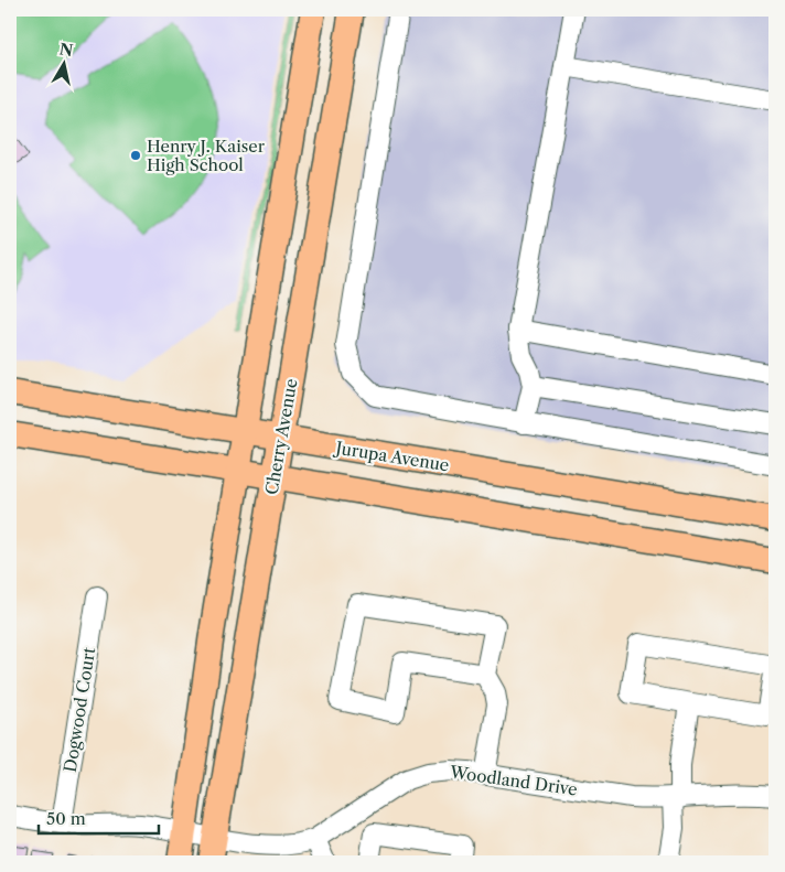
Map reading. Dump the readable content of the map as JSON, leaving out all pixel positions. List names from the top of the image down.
{
  "streets": {
    "main road": ["Cherry Avenue", "Jurupa Avenue"],
    "street": ["Dogwood Court", "Woodland Drive"]
  },
  "crossings": [
    ["Cherry Avenue", "Jurupa Avenue"],
    ["Cherry Avenue", "Woodland Drive"],
    ["Dogwood Court", "Woodland Drive"]
  ],
  "places": ["Henry J. Kaiser High School"],
  "scale_bar": "50 m",
  "north": "top"
}
